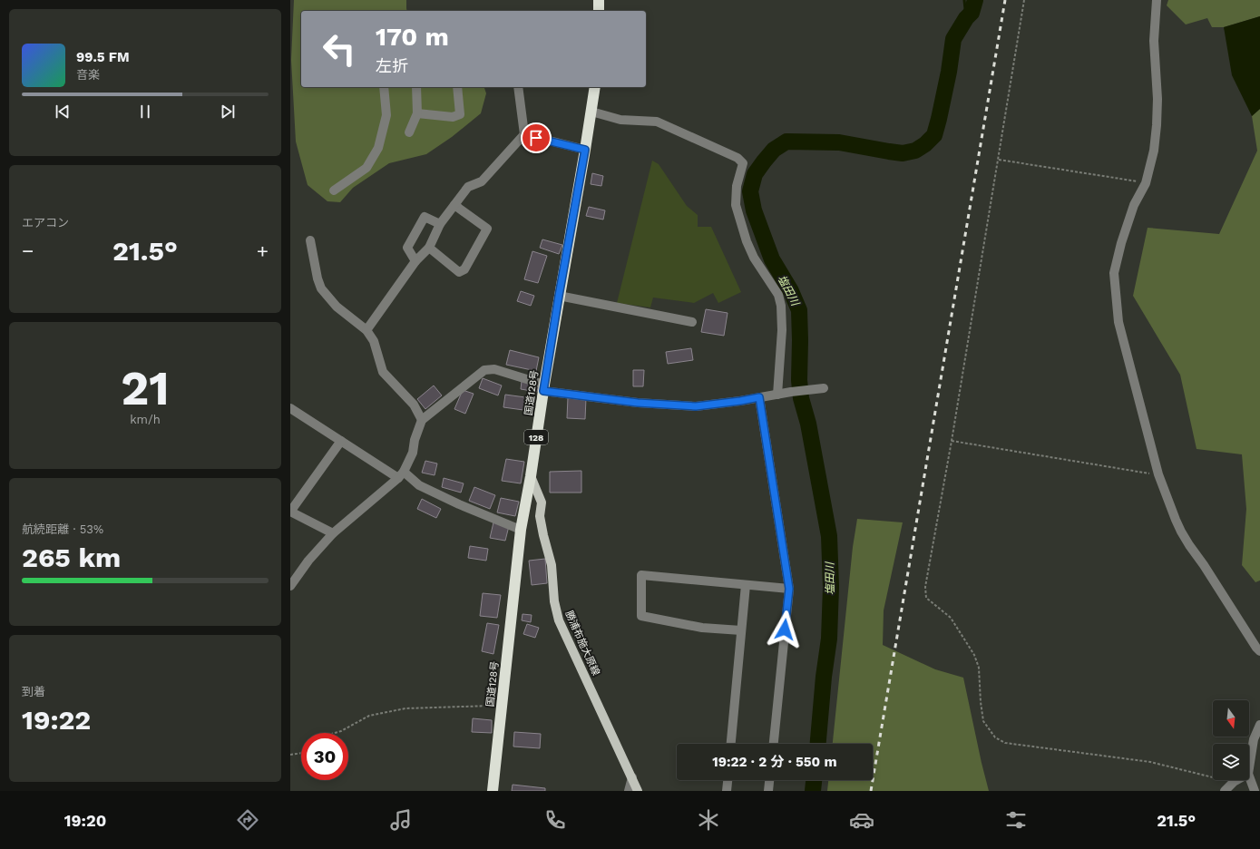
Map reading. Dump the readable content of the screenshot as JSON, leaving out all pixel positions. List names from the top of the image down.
{
  "streets": {
    "highway": ["国道128号", "128"],
    "main road": ["勝浦布施大原線"]
  },
  "crossings": [
    ["国道128号", "勝浦布施大原線"]
  ],
  "water": ["塩田川"],
  "north": "bottom",
  "page": {
    "turn": ["170 m", "左折"],
    "song": ["99.5 FM", "音楽"],
    "tile": [
      "エアコン",
      ["21", "km/h"],
      ["航続距離 · 53%", "265 km"],
      ["到着", "19:22"]
    ],
    "heat": ["−", "21.5°", "+"],
    "limit": "30",
    "trip": "19:22 · 2 分 · 550 m",
    "tabs": ["19:20", "21.5°"]
  }
}
